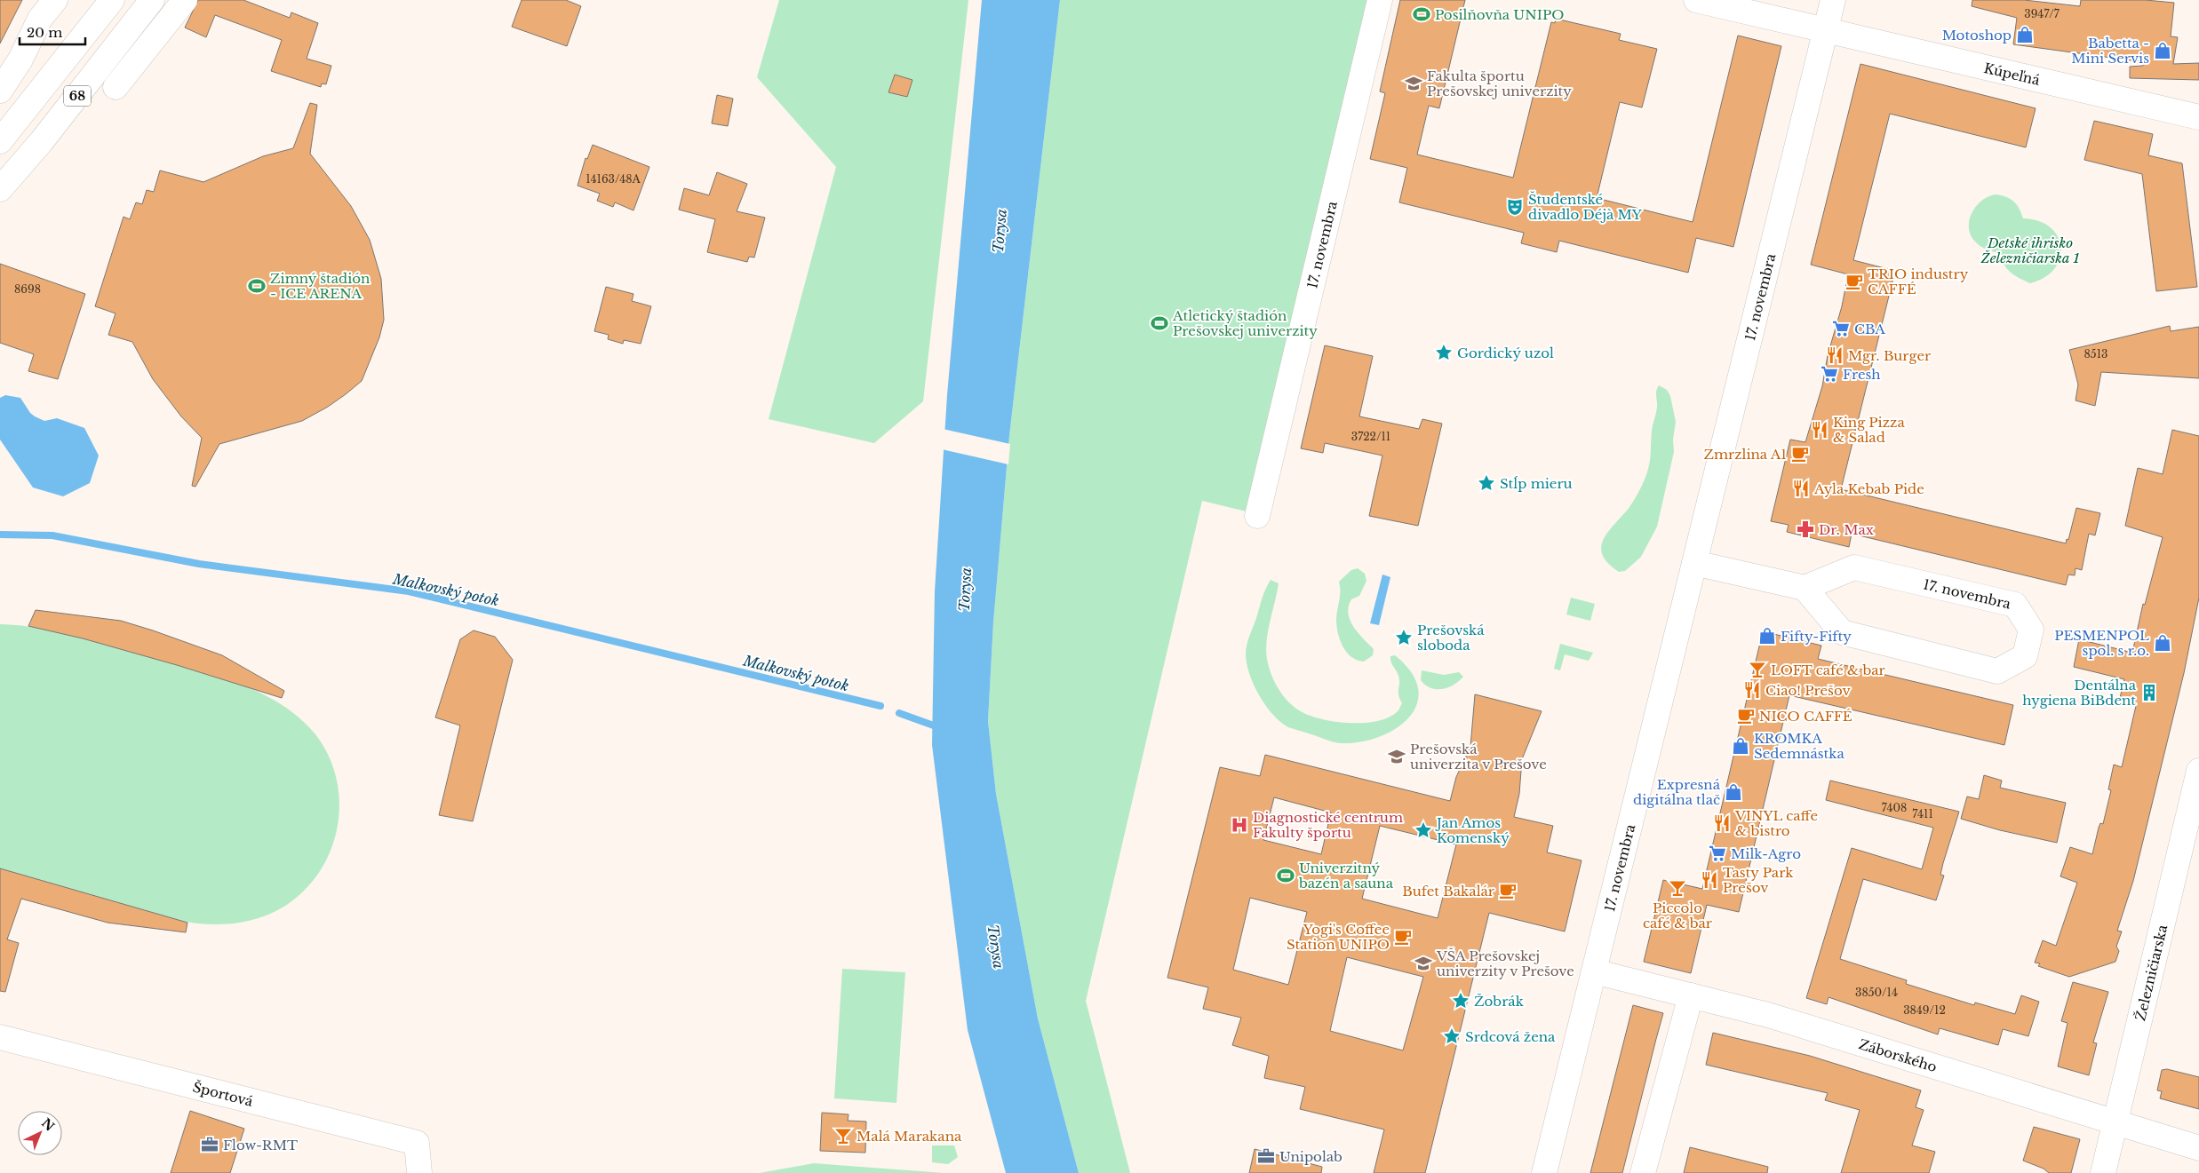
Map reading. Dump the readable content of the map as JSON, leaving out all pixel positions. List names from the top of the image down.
{
  "streets": {
    "street": [
      "Kúpeľná",
      "68",
      "17. novembra",
      "Železničiarska",
      "Záborského",
      "Športová"
    ]
  },
  "crossings": [
    ["Kúpeľná", "17. novembra"],
    ["17. novembra", "Záborského"],
    ["Železničiarska", "Záborského"]
  ],
  "water": ["Torysa", "Malkovský potok"],
  "parks": ["Detské ihrisko Železničiarska 1"],
  "places": {
    "sports": [
      "Posilňovňa UNIPO",
      "Zimný štadión - ICE ARENA",
      "Atletický štadión Prešovskej univerzity",
      "Univerzitný bazén a sauna"
    ],
    "shop": [
      "Motoshop",
      "Babetta - Mini Servis",
      "Fifty-Fifty",
      "PESMENPOL spol. s r.o.",
      "KROMKA Sedemnástka",
      "Expresná digitálna tlač"
    ],
    "school or university": ["Fakulta športu Prešovskej univerzity", "Prešovská univerzita v Prešove", "VŠA Prešovskej univerzity v Prešove"],
    "theatre": ["Študentské divadlo Déjà MY"],
    "cafe": [
      "TRIO industry CAFFÉ",
      "Zmrzlina A1",
      "NICO CAFFÉ",
      "Bufet Bakalár",
      "Yogi's Coffee Station UNIPO"
    ],
    "supermarket": ["CBA", "Fresh", "Milk-Agro"],
    "place": [
      "Gordický uzol",
      "Stĺp mieru",
      "Prešovská sloboda",
      "Jan Amos Komenský",
      "Žobrák",
      "Srdcová žena"
    ],
    "restaurant": [
      "Mgr. Burger",
      "King Pizza & Salad",
      "Ayla Kebab Pide",
      "Ciao! Prešov",
      "VINYL caffe & bistro",
      "Tasty Park Prešov"
    ],
    "pharmacy": ["Dr. Max"],
    "bar": ["LOFT café & bar", "Piccolo café & bar", "Malá Marakana"],
    "building": ["Dentálna hygiena BiBdent"],
    "hospital": ["Diagnostické centrum Fakulty športu"],
    "office": ["Flow-RMT", "Unipolab"]
  },
  "house_numbers": [
    "3947/7",
    "14163/48A",
    "8698",
    "8513",
    "3722/11",
    "7408",
    "7411",
    "3850/14",
    "3849/12"
  ],
  "scale_bar": "20 m",
  "north": "top right"
}
